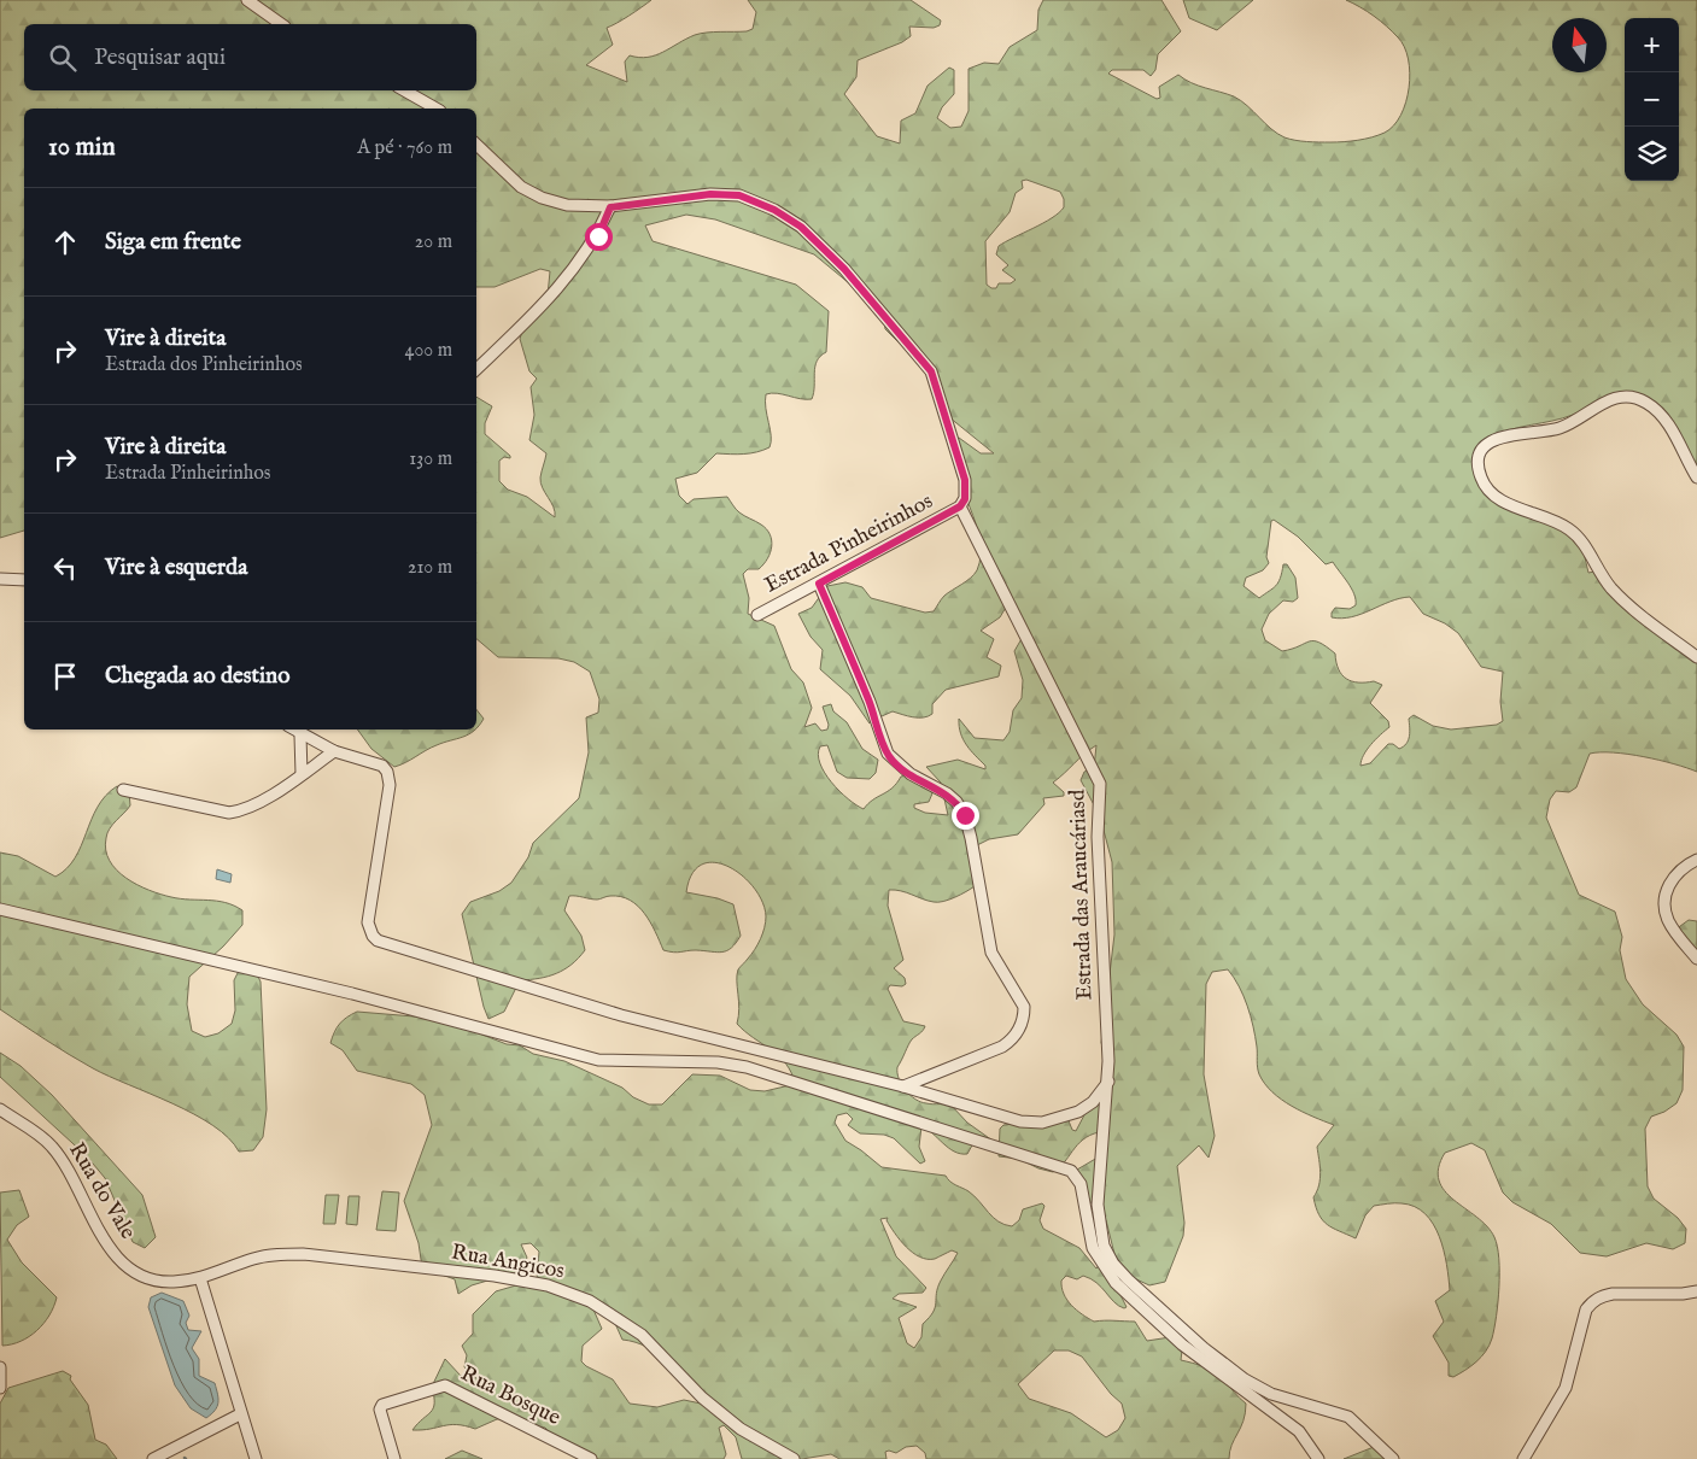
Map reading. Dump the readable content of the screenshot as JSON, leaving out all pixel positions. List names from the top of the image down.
{
  "streets": {
    "street": [
      "Estrada Pinheirinhos",
      "Estrada das Araucáriasd",
      "Rua do Vale",
      "Rua Angicos",
      "Rua Bosque"
    ]
  },
  "crossings": [
    ["Estrada Pinheirinhos", "Estrada das Araucáriasd"],
    ["Rua do Vale", "Rua Angicos"]
  ],
  "north": "top",
  "page": {
    "map_buttons": ["+", "−"],
    "search": "Pesquisar aqui",
    "heading": ["10 min", "A pé · 760 m"],
    "list": [
      ["Siga em frente", "20 m"],
      ["Vire à direita", "Estrada dos Pinheirinhos", "400 m"],
      ["Vire à direita", "Estrada Pinheirinhos", "130 m"],
      ["Vire à esquerda", "210 m"],
      "Chegada ao destino"
    ]
  }
}
